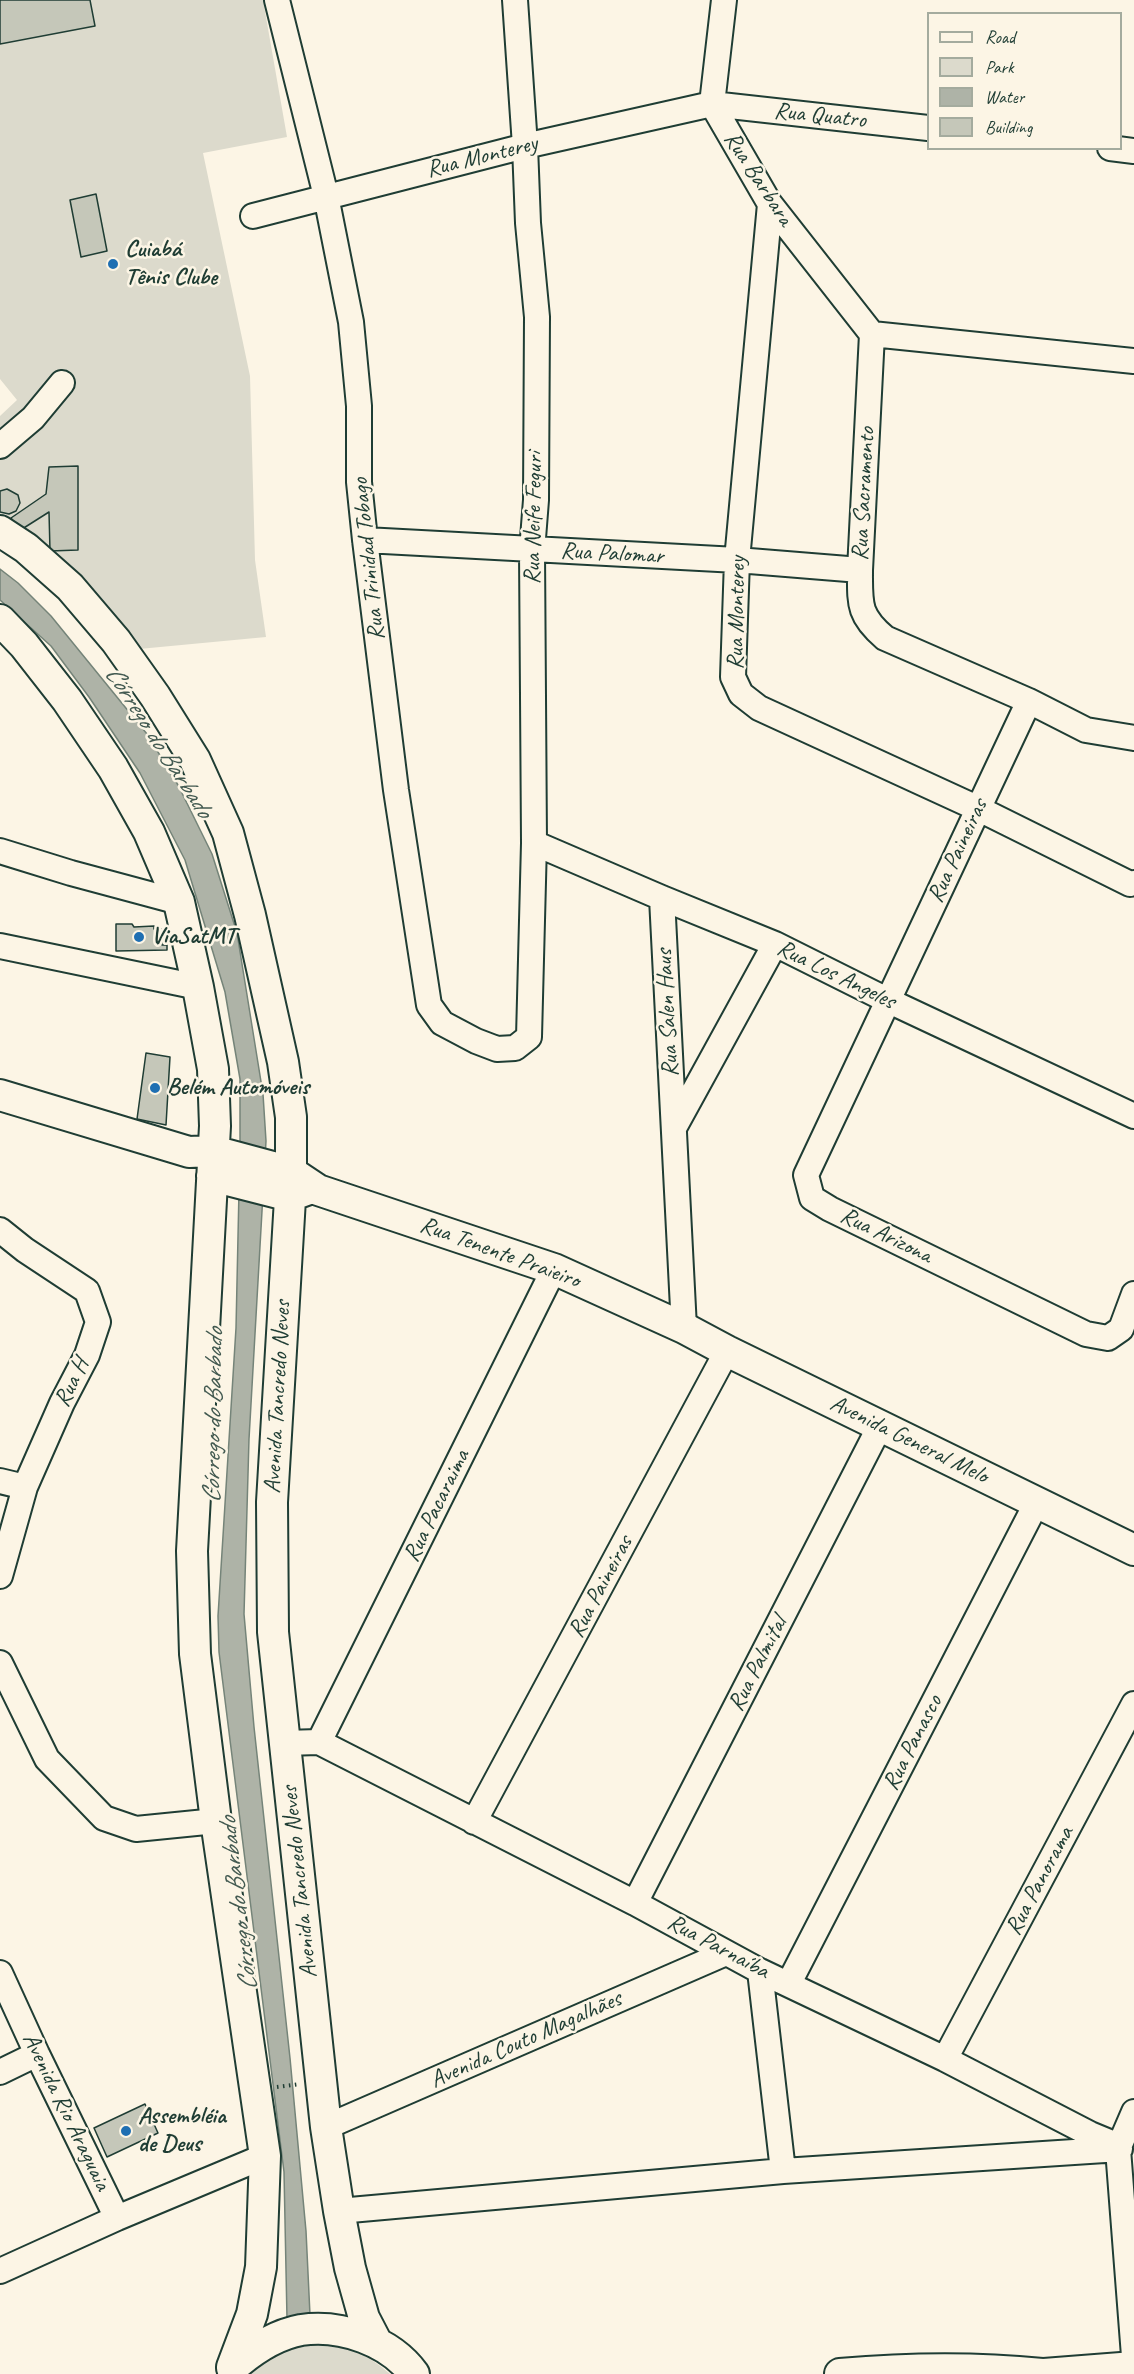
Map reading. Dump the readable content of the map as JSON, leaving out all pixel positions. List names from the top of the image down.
{
  "streets": {
    "main road": ["Rua Tenente Praieiro", "Avenida Tancredo Neves", "Avenida General Melo"],
    "street": [
      "Rua Quatro",
      "Rua Monterey",
      "Rua Barbara",
      "Rua Sacramento",
      "Rua Neife Feguri",
      "Rua Palomar",
      "Rua Trinidad Tobago",
      "Rua Paineiras",
      "Rua Los Angeles",
      "Rua Salen Haus",
      "Rua Arizona",
      "Rua H",
      "Rua Pacaraima",
      "Rua Palmital",
      "Rua Panasco",
      "Rua Panorama",
      "Rua Parnaíba",
      "Avenida Couto Magalhães",
      "Avenida Rio Araguaia"
    ]
  },
  "crossings": [
    ["Rua Quatro", "Rua Monterey"],
    ["Rua Quatro", "Rua Barbara"],
    ["Rua Monterey", "Rua Barbara"],
    ["Rua Monterey", "Rua Neife Feguri"],
    ["Rua Monterey", "Rua Palomar"],
    ["Rua Monterey", "Rua Trinidad Tobago"],
    ["Rua Monterey", "Rua Paineiras"],
    ["Rua Barbara", "Rua Sacramento"],
    ["Rua Sacramento", "Rua Palomar"],
    ["Rua Sacramento", "Rua Paineiras"],
    ["Rua Neife Feguri", "Rua Palomar"],
    ["Rua Neife Feguri", "Rua Trinidad Tobago"],
    ["Rua Neife Feguri", "Rua Los Angeles"],
    ["Rua Palomar", "Rua Trinidad Tobago"],
    ["Rua Paineiras", "Rua Los Angeles"],
    ["Rua Paineiras", "Rua Arizona"],
    ["Rua Paineiras", "Avenida General Melo"],
    ["Rua Paineiras", "Rua Parnaíba"],
    ["Rua Los Angeles", "Rua Salen Haus"],
    ["Rua Los Angeles", "Rua Arizona"],
    ["Rua Salen Haus", "Rua Tenente Praieiro"],
    ["Rua Salen Haus", "Avenida General Melo"],
    ["Rua Tenente Praieiro", "Avenida Tancredo Neves"],
    ["Rua Tenente Praieiro", "Avenida General Melo"],
    ["Rua Tenente Praieiro", "Rua Pacaraima"],
    ["Avenida Tancredo Neves", "Avenida Couto Magalhães"],
    ["Avenida General Melo", "Rua Palmital"],
    ["Avenida General Melo", "Rua Panasco"],
    ["Rua Pacaraima", "Rua Parnaíba"],
    ["Rua Palmital", "Rua Parnaíba"],
    ["Rua Panasco", "Rua Parnaíba"],
    ["Rua Panorama", "Rua Parnaíba"],
    ["Rua Parnaíba", "Avenida Couto Magalhães"]
  ],
  "water": ["Córrego do Barbado"],
  "places": [
    "Cuiabá Tênis Clube",
    "ViaSatMT",
    "Belém Automóveis",
    "Assembléia de Deus"
  ],
  "legend": [
    "Road",
    "Park",
    "Water",
    "Building"
  ]
}
